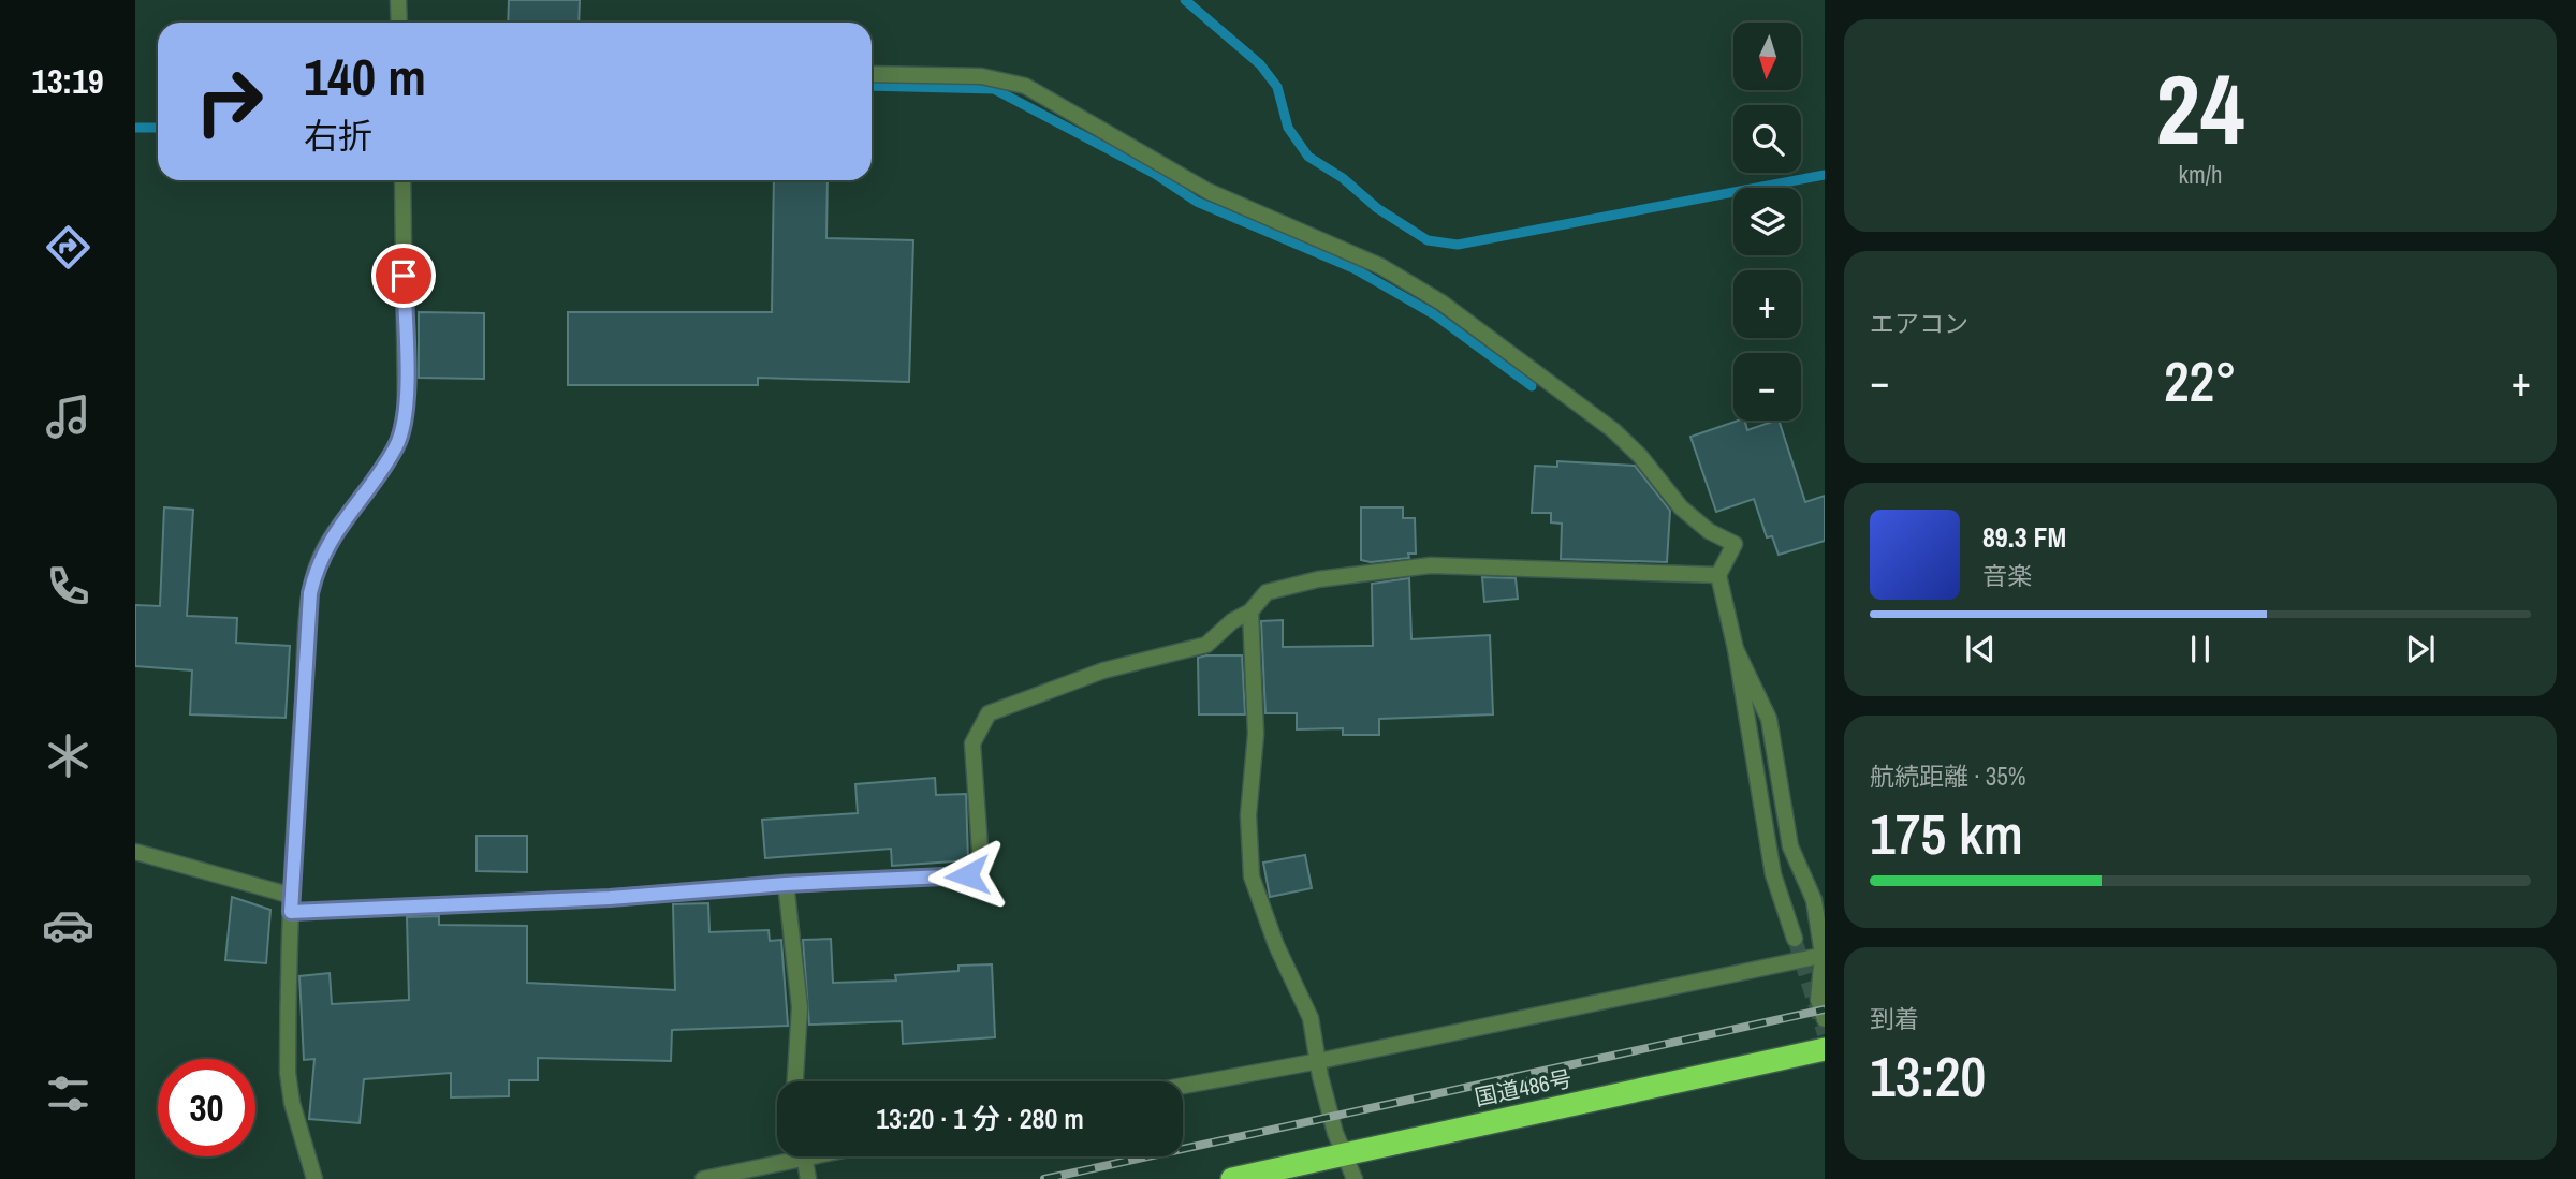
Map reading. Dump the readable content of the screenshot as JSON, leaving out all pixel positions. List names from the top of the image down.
{
  "streets": {
    "highway": ["国道486号"]
  },
  "north": "bottom",
  "page": {
    "tabs": "13:19",
    "tile": [
      ["24", "km/h"],
      "エアコン",
      ["航続距離 · 35%", "175 km"],
      ["到着", "13:20"]
    ],
    "map_buttons": ["+", "−"],
    "turn": ["140 m", "右折"],
    "heat": ["−", "22°", "+"],
    "song": ["89.3 FM", "音楽"],
    "limit": "30",
    "trip": "13:20 · 1 分 · 280 m"
  }
}
